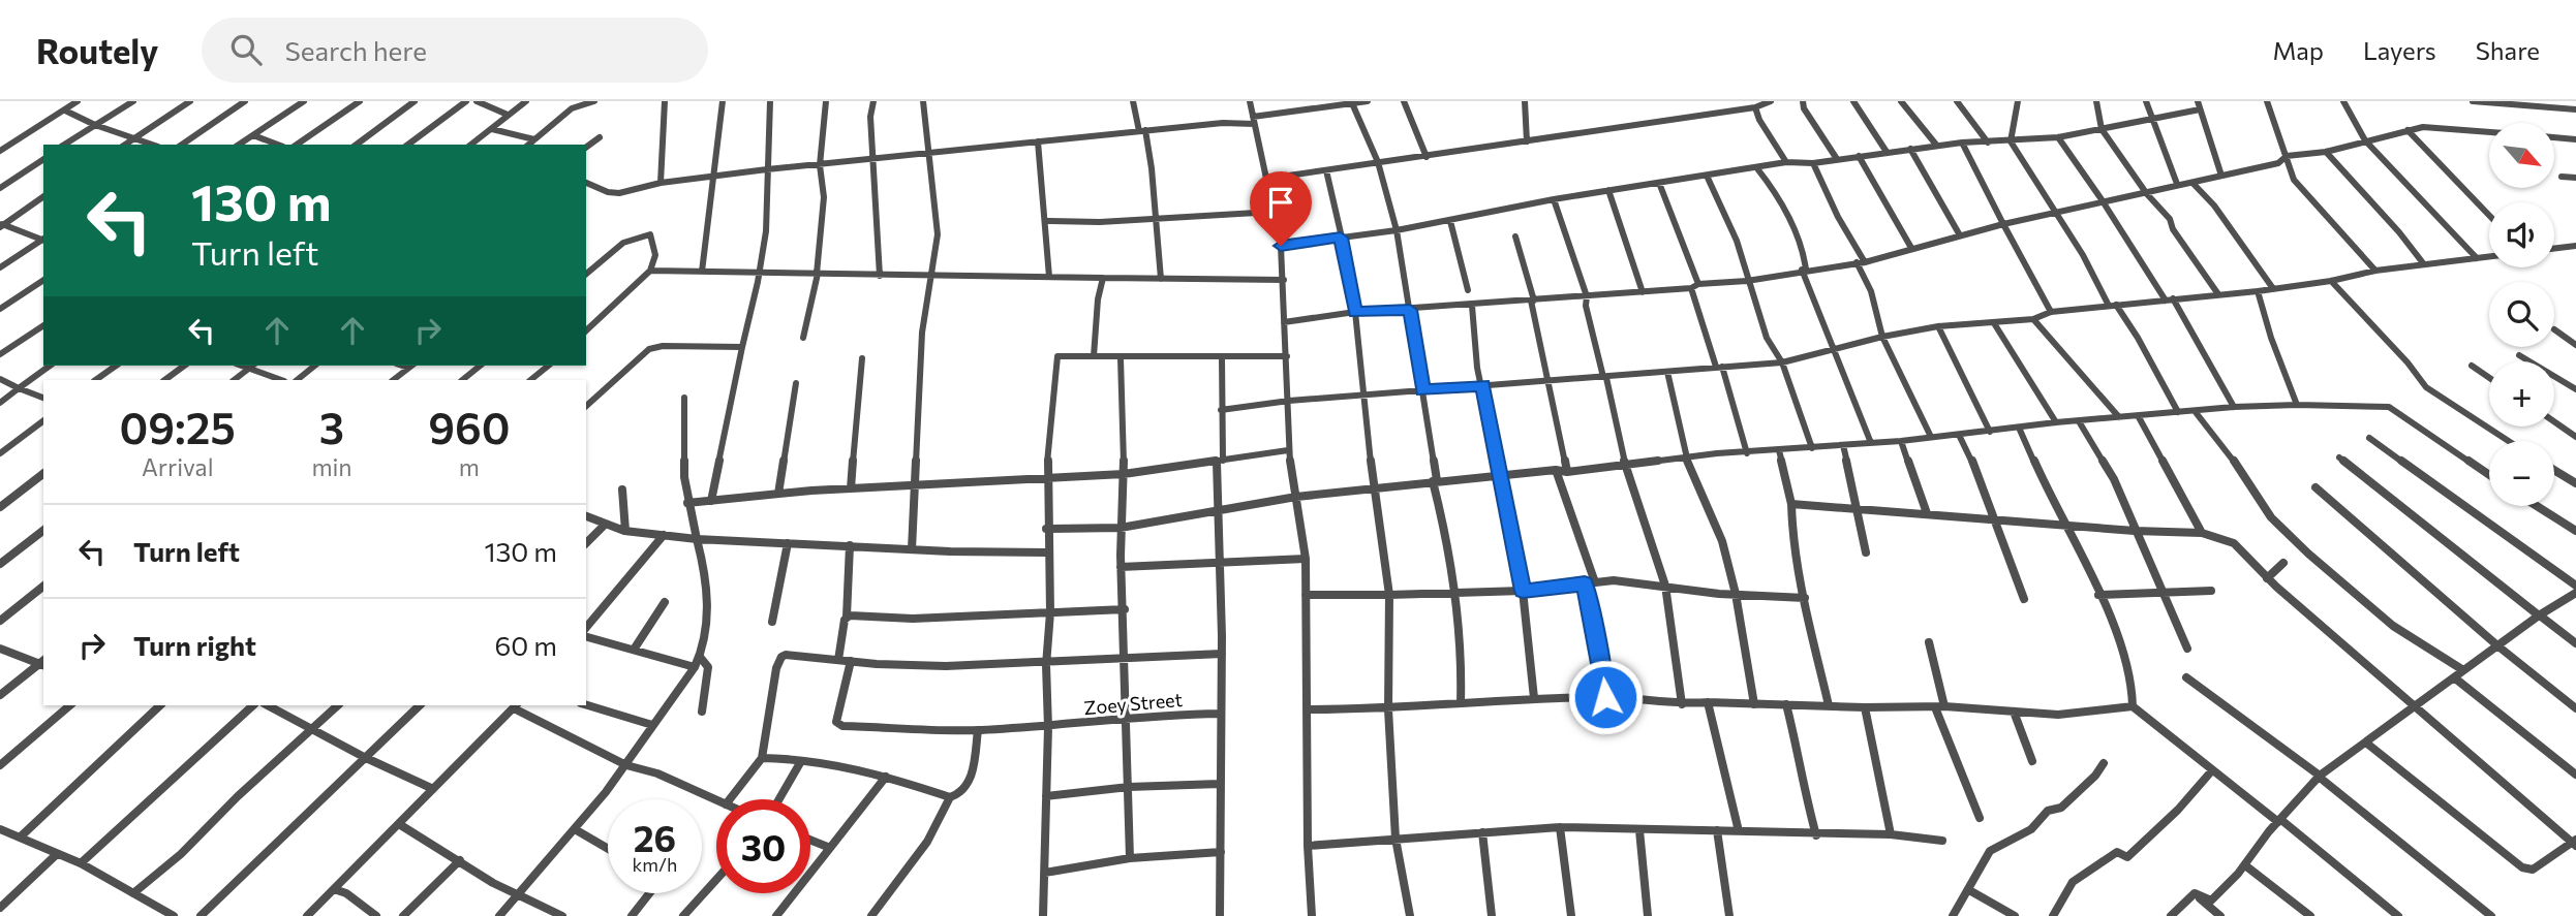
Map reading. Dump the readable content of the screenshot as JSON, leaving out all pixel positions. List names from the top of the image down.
{
  "streets": {
    "street": ["Zoey Street"]
  },
  "north": "bottom right",
  "page": {
    "header": "Routely",
    "search": "Search here",
    "nav": ["Map", "Layers", "Share"],
    "map_buttons": ["+", "−"],
    "turn": ["130 m", "Turn left"],
    "eta": [
      "09:25",
      "Arrival",
      "3",
      "min",
      "960",
      "m"
    ],
    "list": [
      {
        "name": "Turn left",
        "value": "130 m"
      },
      {
        "name": "Turn right",
        "value": "60 m"
      }
    ],
    "speed": "26 km/h",
    "limit": "30"
  }
}
